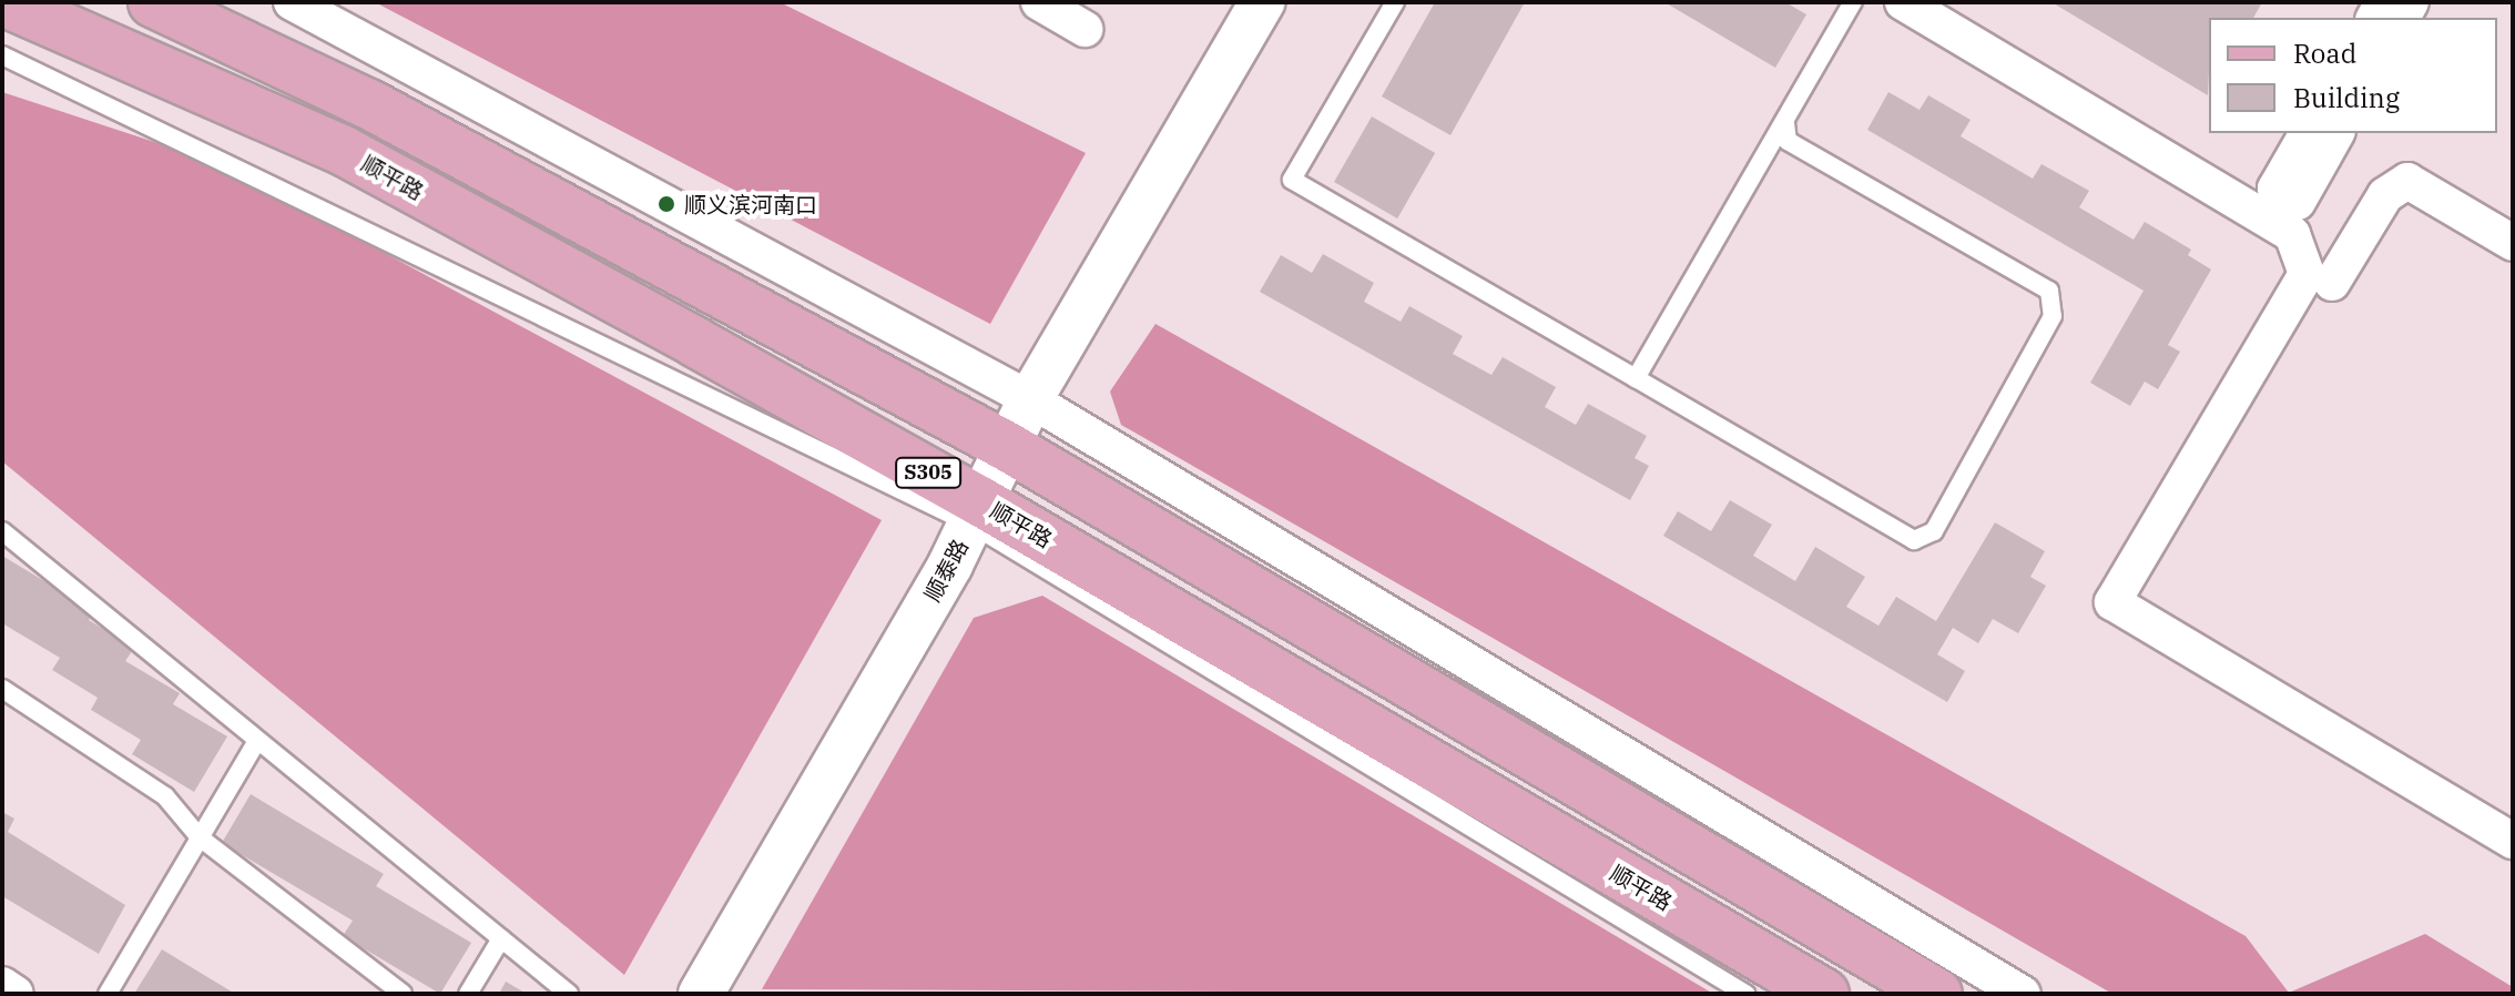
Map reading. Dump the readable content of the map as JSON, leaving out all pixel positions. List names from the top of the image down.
{
  "streets": {
    "main road": ["顺平路", "S305"],
    "street": ["顺泰路"]
  },
  "crossings": [
    ["顺平路", "顺泰路"],
    ["S305", "顺泰路"]
  ],
  "places": ["顺义滨河南口"],
  "legend": ["Road", "Building"]
}
